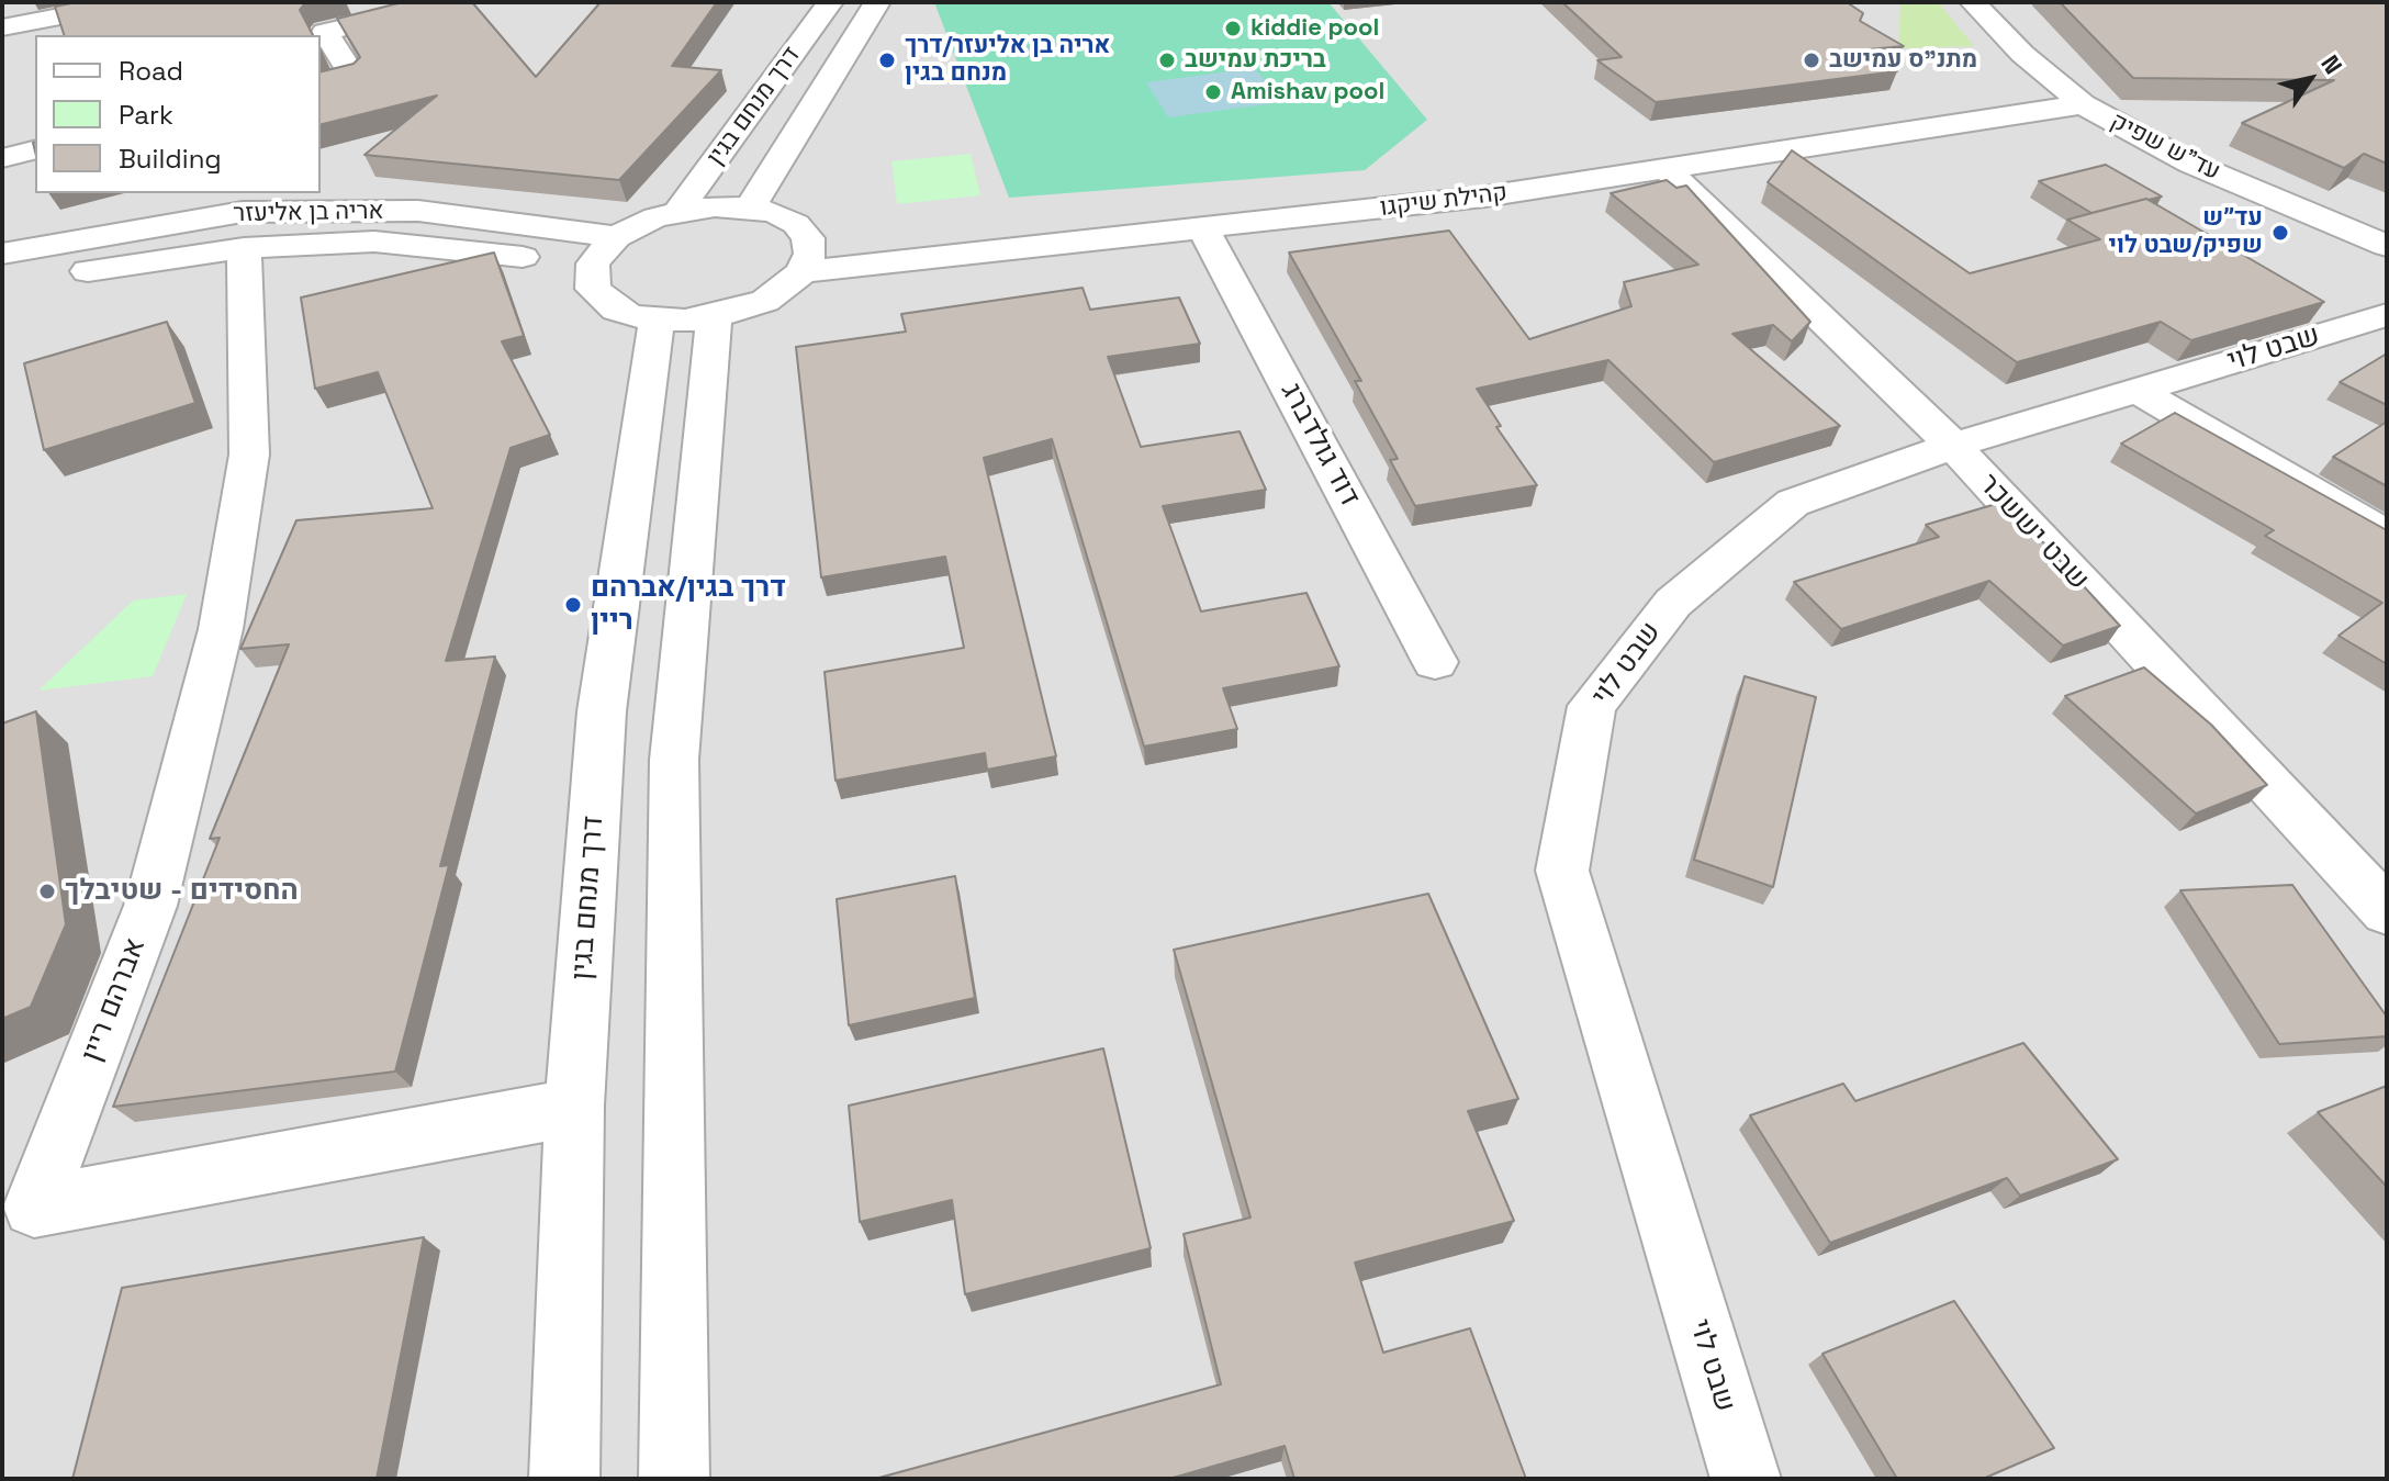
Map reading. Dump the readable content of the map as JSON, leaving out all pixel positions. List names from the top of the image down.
{
  "streets": {
    "street": [
      "דרך מנחם בגין",
      "עד\"ש שפיק",
      "קהילת שיקגו",
      "אריה בן אליעזר",
      "שבט לוי",
      "דוד גולדברג",
      "שבט יששכר",
      "אברהם ריין"
    ]
  },
  "crossings": [
    ["דרך מנחם בגין", "אברהם ריין"],
    ["עד\"ש שפיק", "קהילת שיקגו"],
    ["קהילת שיקגו", "דוד גולדברג"],
    ["קהילת שיקגו", "שבט יששכר"],
    ["אריה בן אליעזר", "אברהם ריין"],
    ["שבט לוי", "שבט יששכר"]
  ],
  "places": [
    "kiddie pool",
    "אריה בן אליעזר/דרך מנחם בגין",
    "בריכת עמישב",
    "מתנ\"ס עמישב",
    "Amishav pool",
    "עד״ש שפיק/שבט לוי",
    "דרך בגין/אברהם ריין",
    "החסידים - שטיבלך"
  ],
  "legend": ["Road", "Park", "Building"],
  "north": "top right"
}
